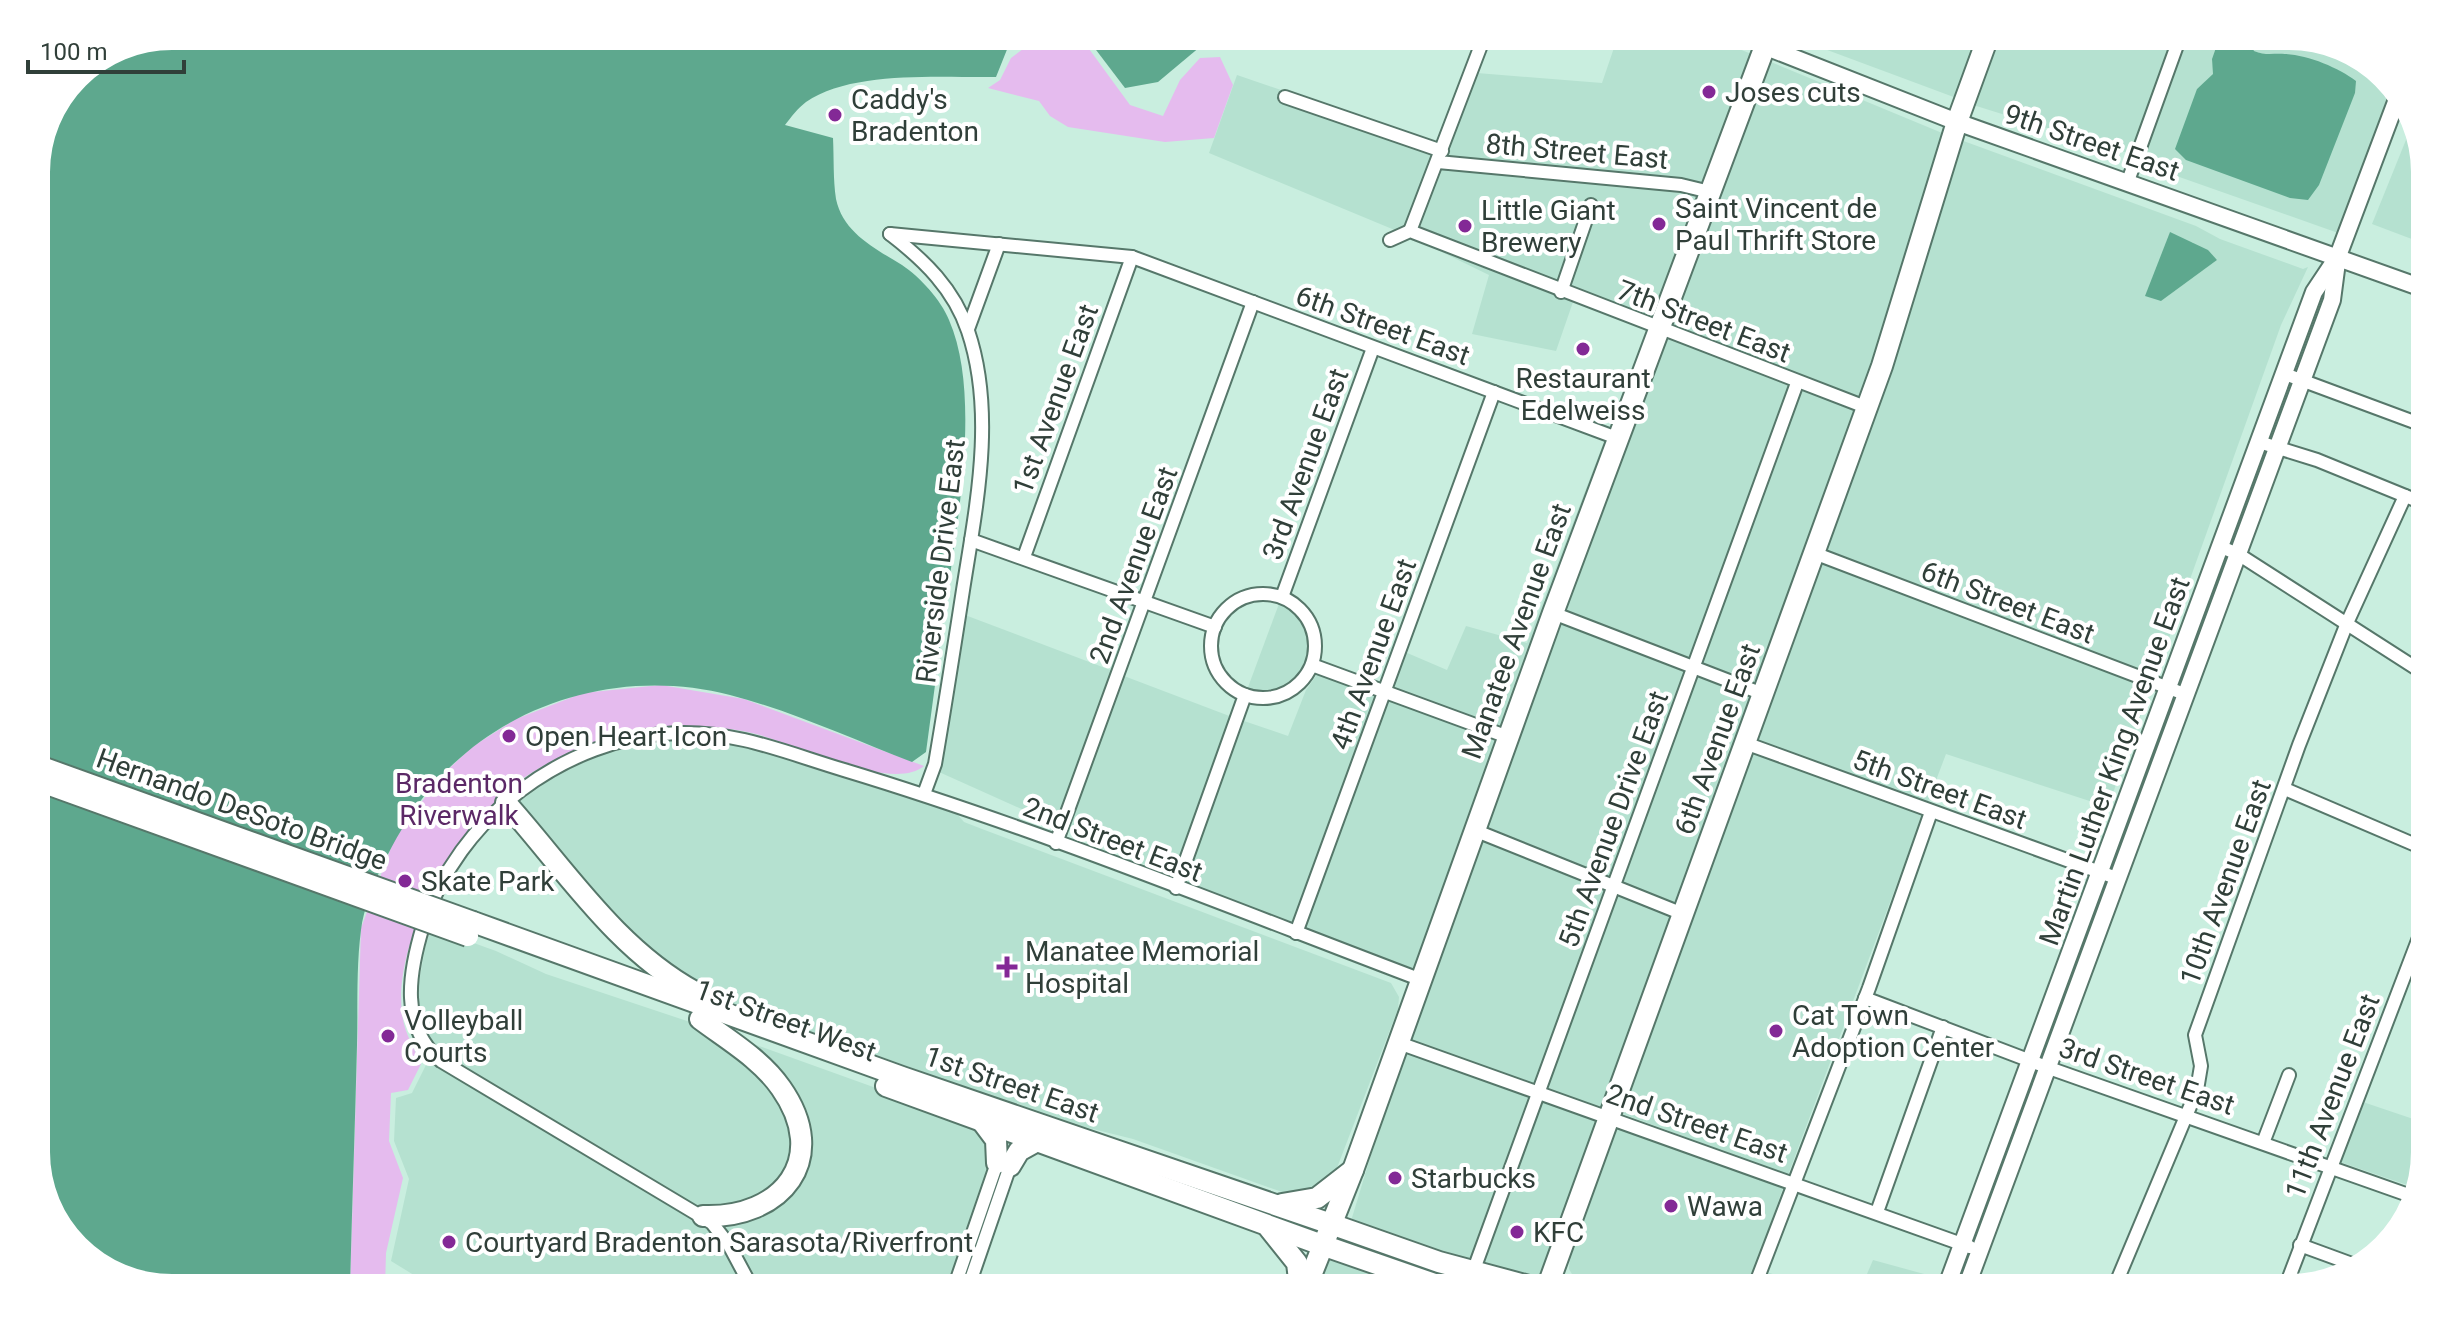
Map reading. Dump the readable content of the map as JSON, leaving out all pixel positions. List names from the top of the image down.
{
  "streets": {
    "main road": [
      "Manatee Avenue East",
      "6th Avenue East",
      "Hernando DeSoto Bridge",
      "1st Street West",
      "1st Street East"
    ],
    "street": [
      "9th Street East",
      "8th Street East",
      "7th Street East",
      "6th Street East",
      "1st Avenue East",
      "3rd Avenue East",
      "Riverside Drive East",
      "2nd Avenue East",
      "4th Avenue East",
      "Martin Luther King Avenue East",
      "5th Street East",
      "5th Avenue Drive East",
      "2nd Street East",
      "10th Avenue East",
      "3rd Street East",
      "11th Avenue East"
    ]
  },
  "crossings": [
    ["9th Street East", "6th Avenue East"],
    ["9th Street East", "Martin Luther King Avenue East"],
    ["8th Street East", "Manatee Avenue East"],
    ["7th Street East", "Manatee Avenue East"],
    ["7th Street East", "6th Avenue East"],
    ["7th Street East", "5th Avenue Drive East"],
    ["6th Street East", "1st Avenue East"],
    ["6th Street East", "3rd Avenue East"],
    ["6th Street East", "Riverside Drive East"],
    ["6th Street East", "2nd Avenue East"],
    ["6th Street East", "Manatee Avenue East"],
    ["6th Street East", "4th Avenue East"],
    ["6th Street East", "6th Avenue East"],
    ["6th Street East", "Martin Luther King Avenue East"],
    ["Riverside Drive East", "2nd Street East"],
    ["2nd Avenue East", "2nd Street East"],
    ["Manatee Avenue East", "2nd Street East"],
    ["Manatee Avenue East", "1st Street West"],
    ["Manatee Avenue East", "1st Street East"],
    ["4th Avenue East", "2nd Street East"],
    ["6th Avenue East", "5th Street East"],
    ["6th Avenue East", "2nd Street East"],
    ["Martin Luther King Avenue East", "5th Street East"],
    ["Martin Luther King Avenue East", "2nd Street East"],
    ["Martin Luther King Avenue East", "3rd Street East"],
    ["Hernando DeSoto Bridge", "1st Street West"],
    ["Hernando DeSoto Bridge", "1st Street East"],
    ["5th Avenue Drive East", "2nd Street East"],
    ["5th Avenue Drive East", "1st Street East"],
    ["10th Avenue East", "3rd Street East"],
    ["1st Street West", "1st Street East"],
    ["3rd Street East", "11th Avenue East"]
  ],
  "parks": ["Bradenton Riverwalk"],
  "places": {
    "other": [
      "Joses cuts",
      "Caddy's Bradenton",
      "Saint Vincent de Paul Thrift Store",
      "Little Giant Brewery",
      "Restaurant Edelweiss",
      "Open Heart Icon",
      "Skate Park",
      "Cat Town Adoption Center",
      "Volleyball Courts",
      "Starbucks",
      "Wawa",
      "KFC",
      "Courtyard Bradenton Sarasota/Riverfront"
    ],
    "health": ["Manatee Memorial Hospital"]
  },
  "scale_bar": "100 m"
}
